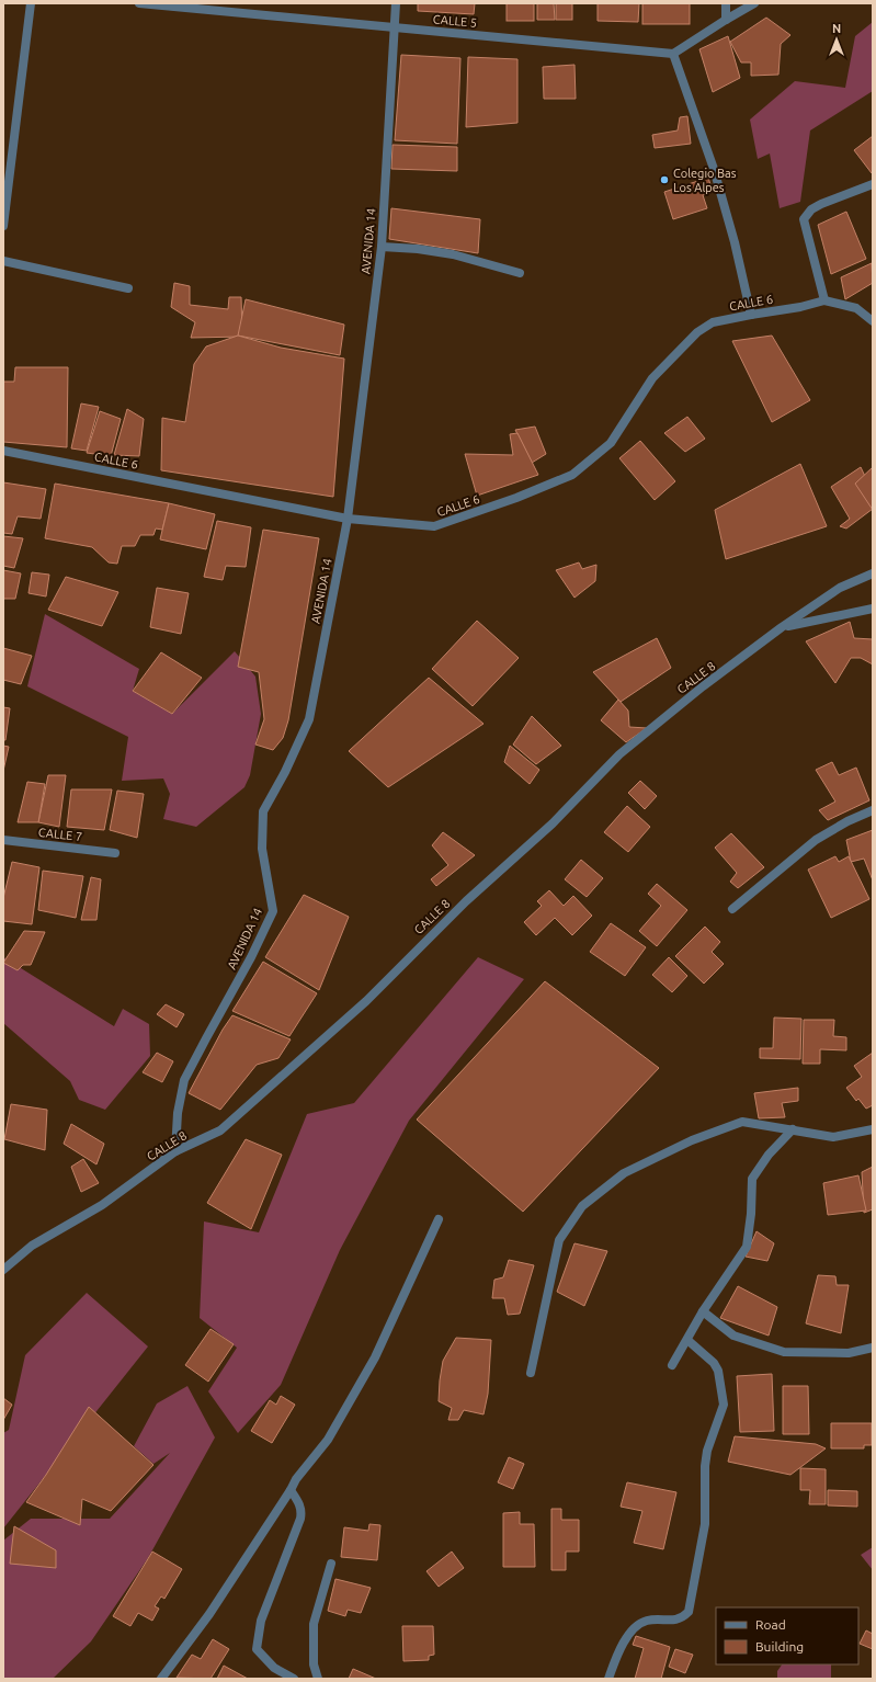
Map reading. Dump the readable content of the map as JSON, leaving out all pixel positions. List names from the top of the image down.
{
  "streets": {
    "street": [
      "CALLE 5",
      "AVENIDA 14",
      "CALLE 6",
      "CALLE 8",
      "CALLE 7"
    ]
  },
  "crossings": [
    ["CALLE 5", "AVENIDA 14"],
    ["AVENIDA 14", "CALLE 6"],
    ["AVENIDA 14", "CALLE 8"]
  ],
  "places": ["Colegio Bas Los Alpes"],
  "legend": ["Road", "Building"],
  "north": "top"
}
